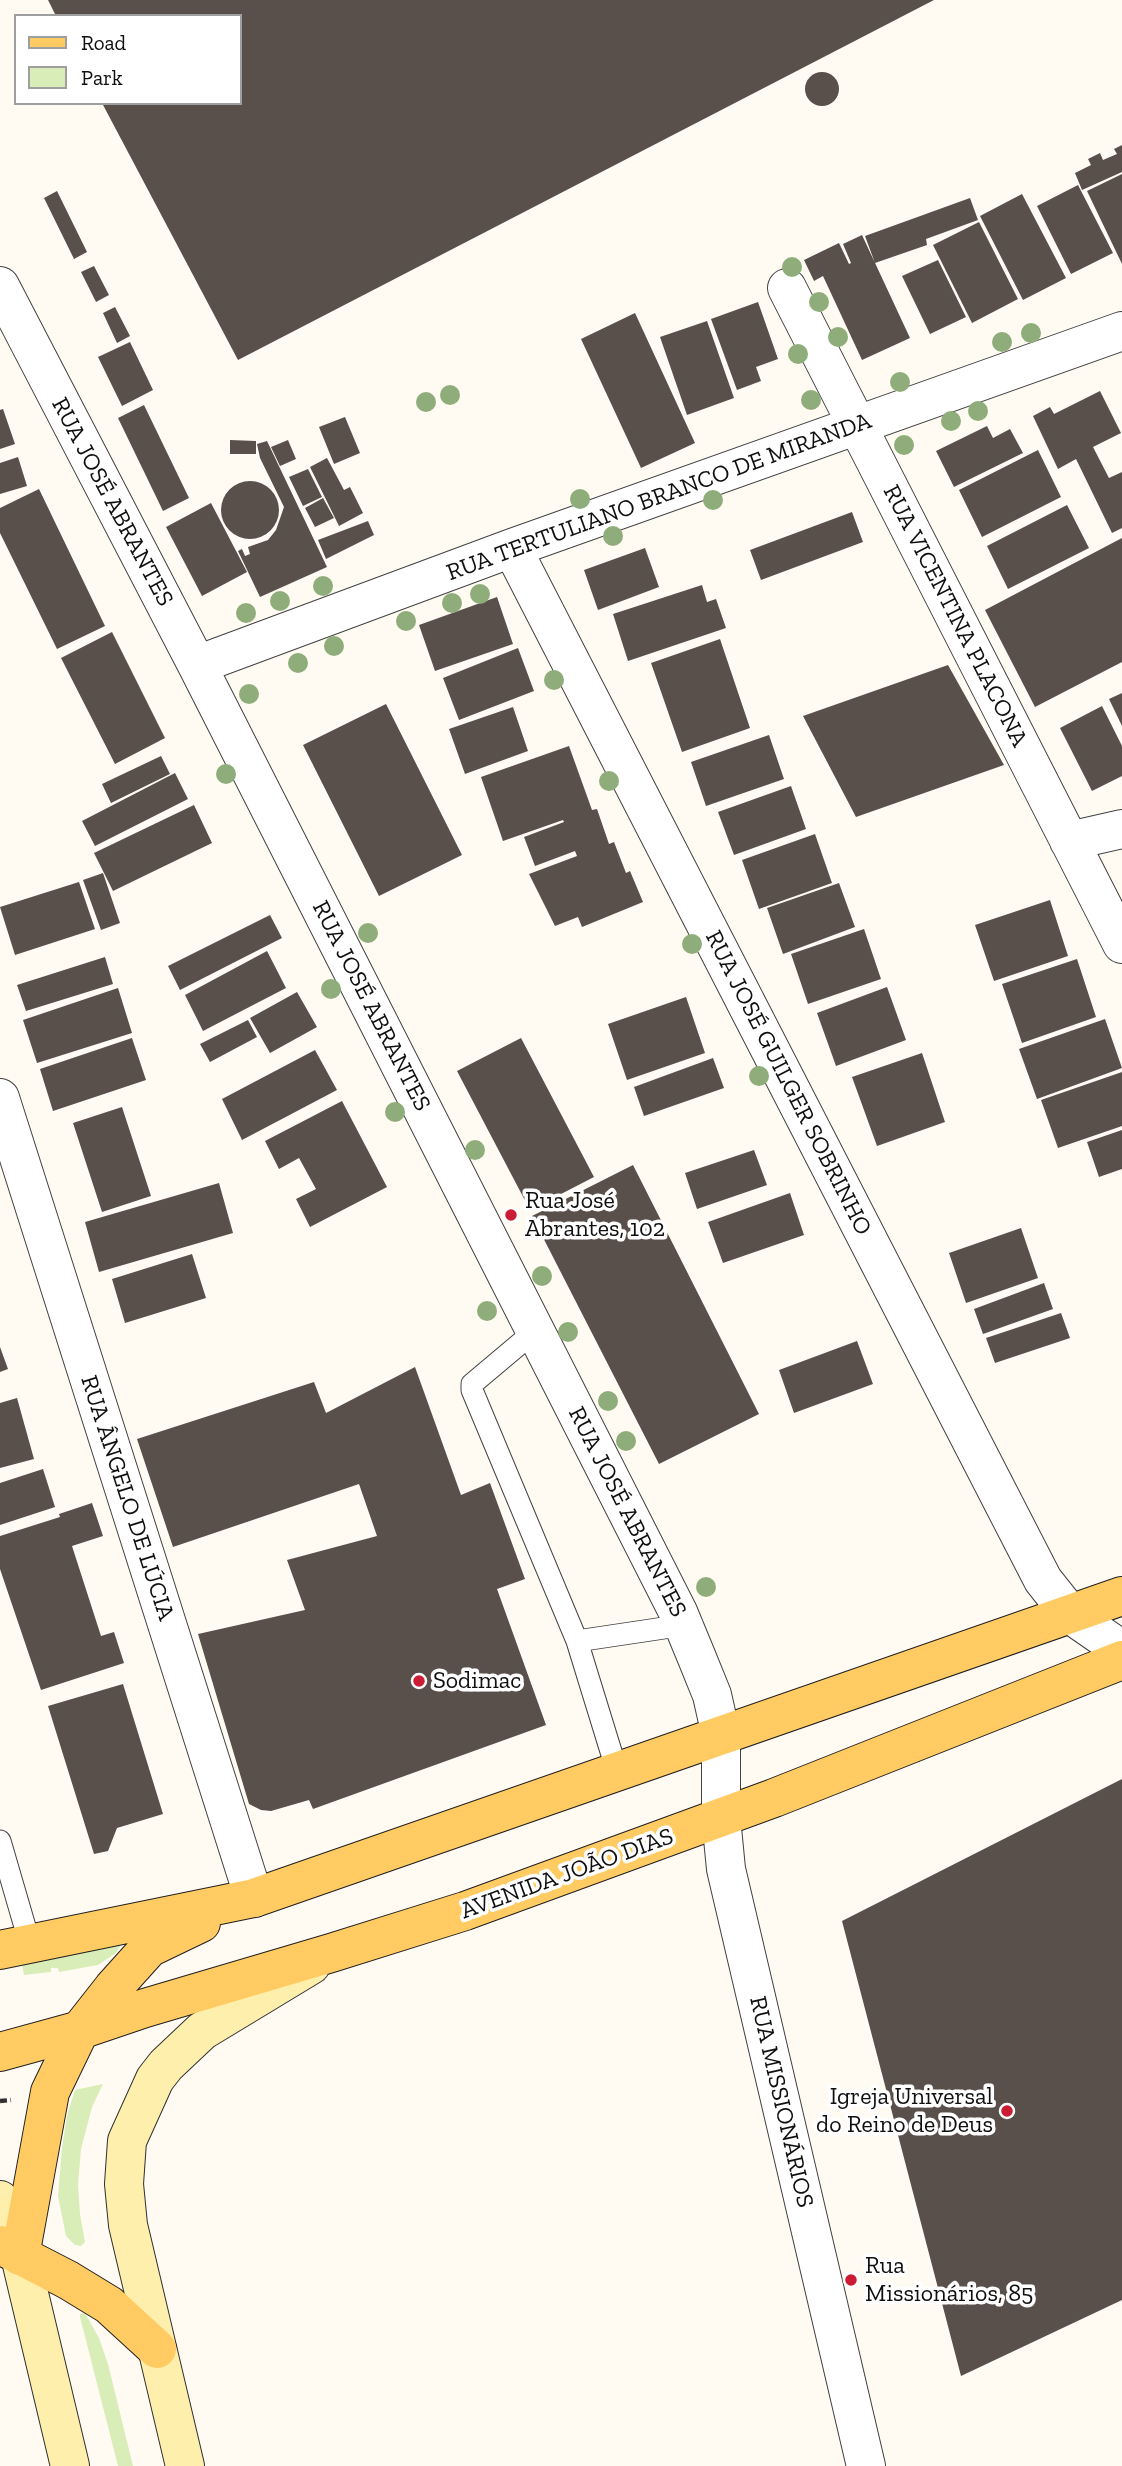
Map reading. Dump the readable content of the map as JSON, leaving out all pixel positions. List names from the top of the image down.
{
  "streets": {
    "main road": ["AVENIDA JOÃO DIAS"],
    "street": [
      "RUA TERTULIANO BRANCO DE MIRANDA",
      "RUA JOSÉ ABRANTES",
      "RUA VICENTINA PLACONA",
      "RUA JOSÉ GUILGER SOBRINHO",
      "RUA ÂNGELO DE LÚCIA",
      "RUA MISSIONÁRIOS"
    ]
  },
  "crossings": [
    ["RUA TERTULIANO BRANCO DE MIRANDA", "RUA JOSÉ ABRANTES"],
    ["RUA TERTULIANO BRANCO DE MIRANDA", "RUA VICENTINA PLACONA"],
    ["RUA TERTULIANO BRANCO DE MIRANDA", "RUA JOSÉ GUILGER SOBRINHO"],
    ["RUA JOSÉ ABRANTES", "RUA MISSIONÁRIOS"],
    ["AVENIDA JOÃO DIAS", "RUA MISSIONÁRIOS"]
  ],
  "places": [
    "Rua José Abrantes, 102",
    "Sodimac",
    "Igreja Universal do Reino de Deus",
    "Rua Missionários, 85"
  ],
  "legend": ["Road", "Park"]
}
